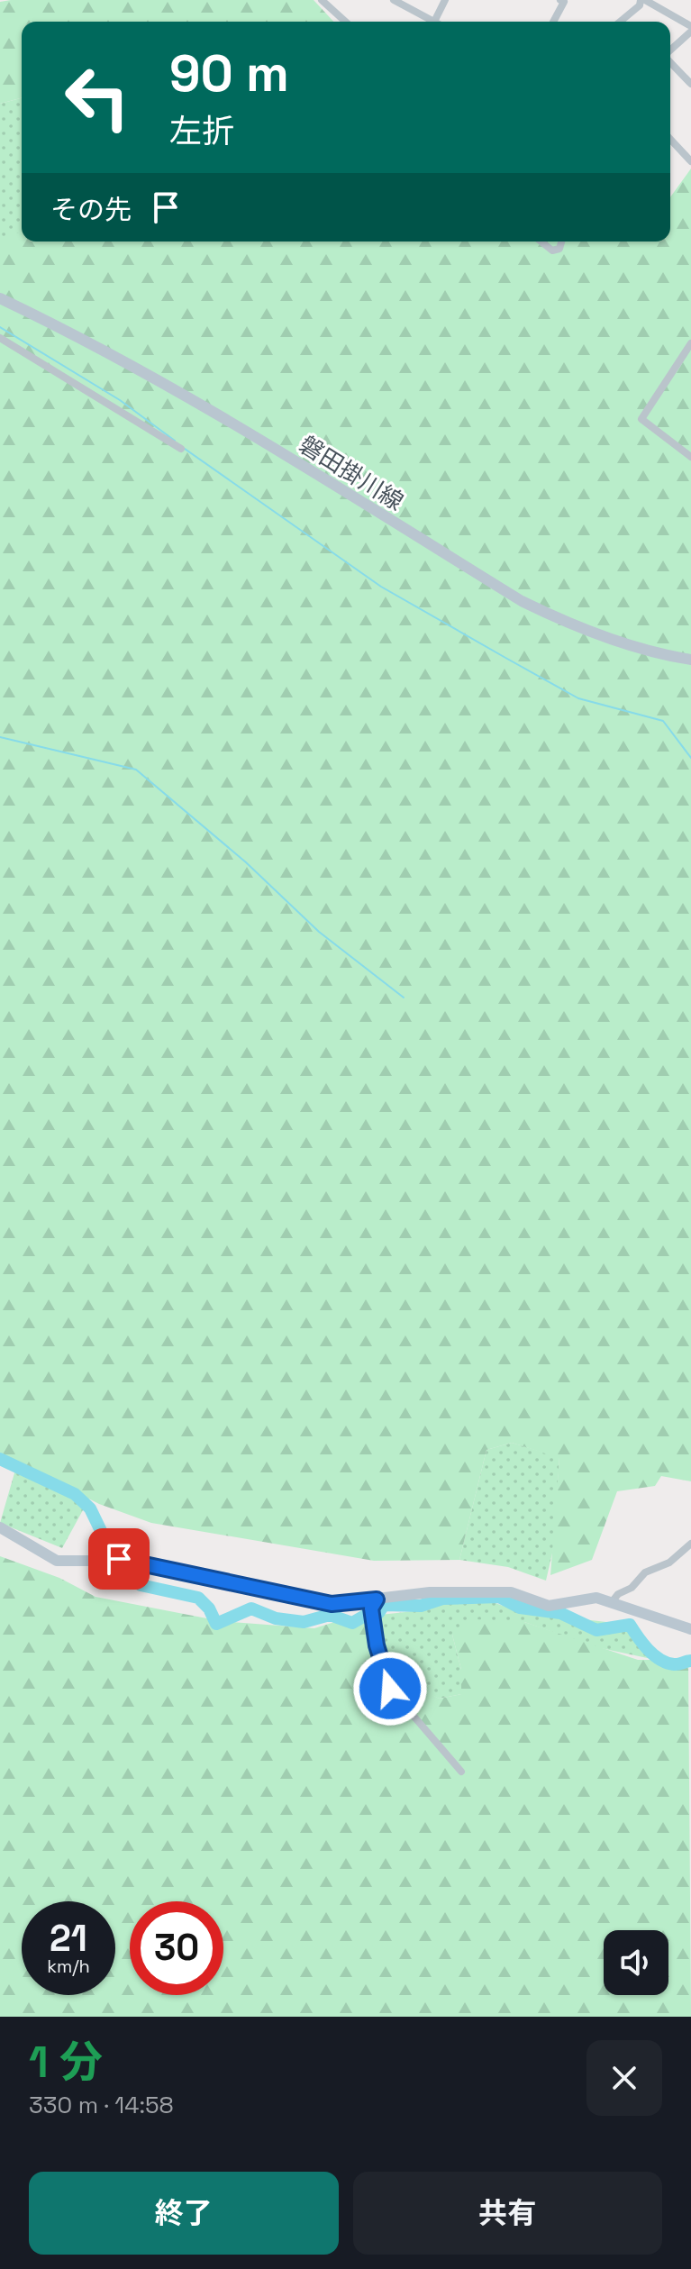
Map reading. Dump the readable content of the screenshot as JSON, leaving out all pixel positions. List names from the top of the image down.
{
  "streets": {
    "main road": ["磐田掛川線"]
  },
  "page": {
    "turn": ["90 m", "左折"],
    "then": "その先",
    "speed": "21 km/h",
    "limit": "30",
    "heading": ["1 分", "330 m · 14:58"],
    "buttons": ["終了", "共有"]
  }
}
